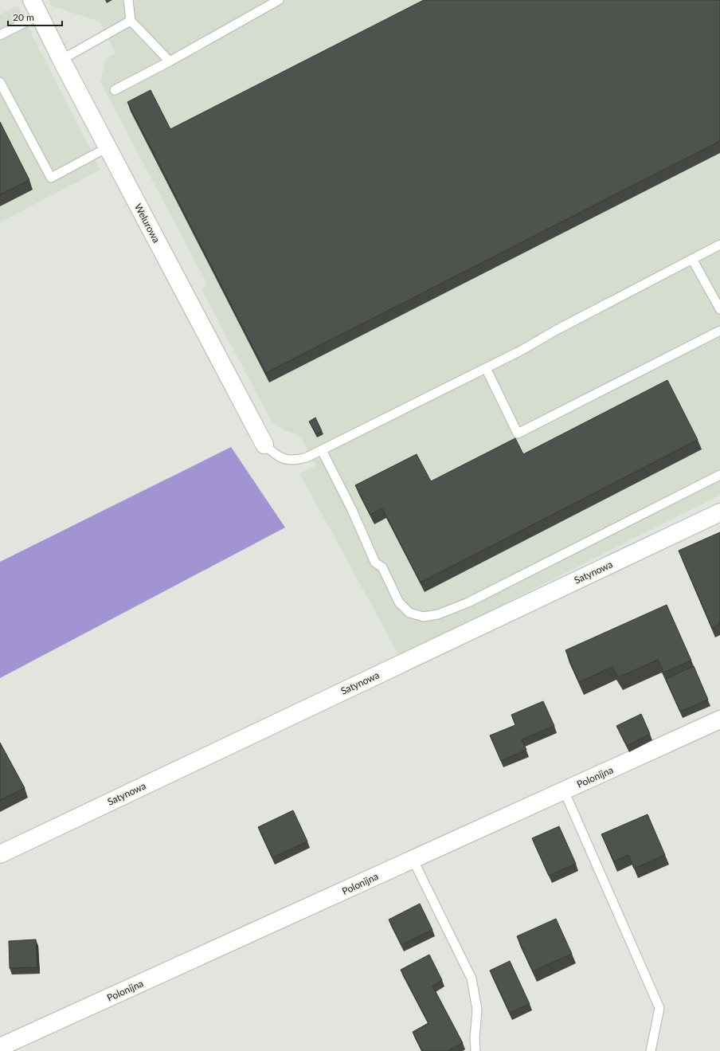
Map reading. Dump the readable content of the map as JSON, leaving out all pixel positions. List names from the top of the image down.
{
  "streets": {
    "street": ["Welurowa", "Satynowa", "Polonijna"]
  },
  "scale_bar": "20 m"
}
